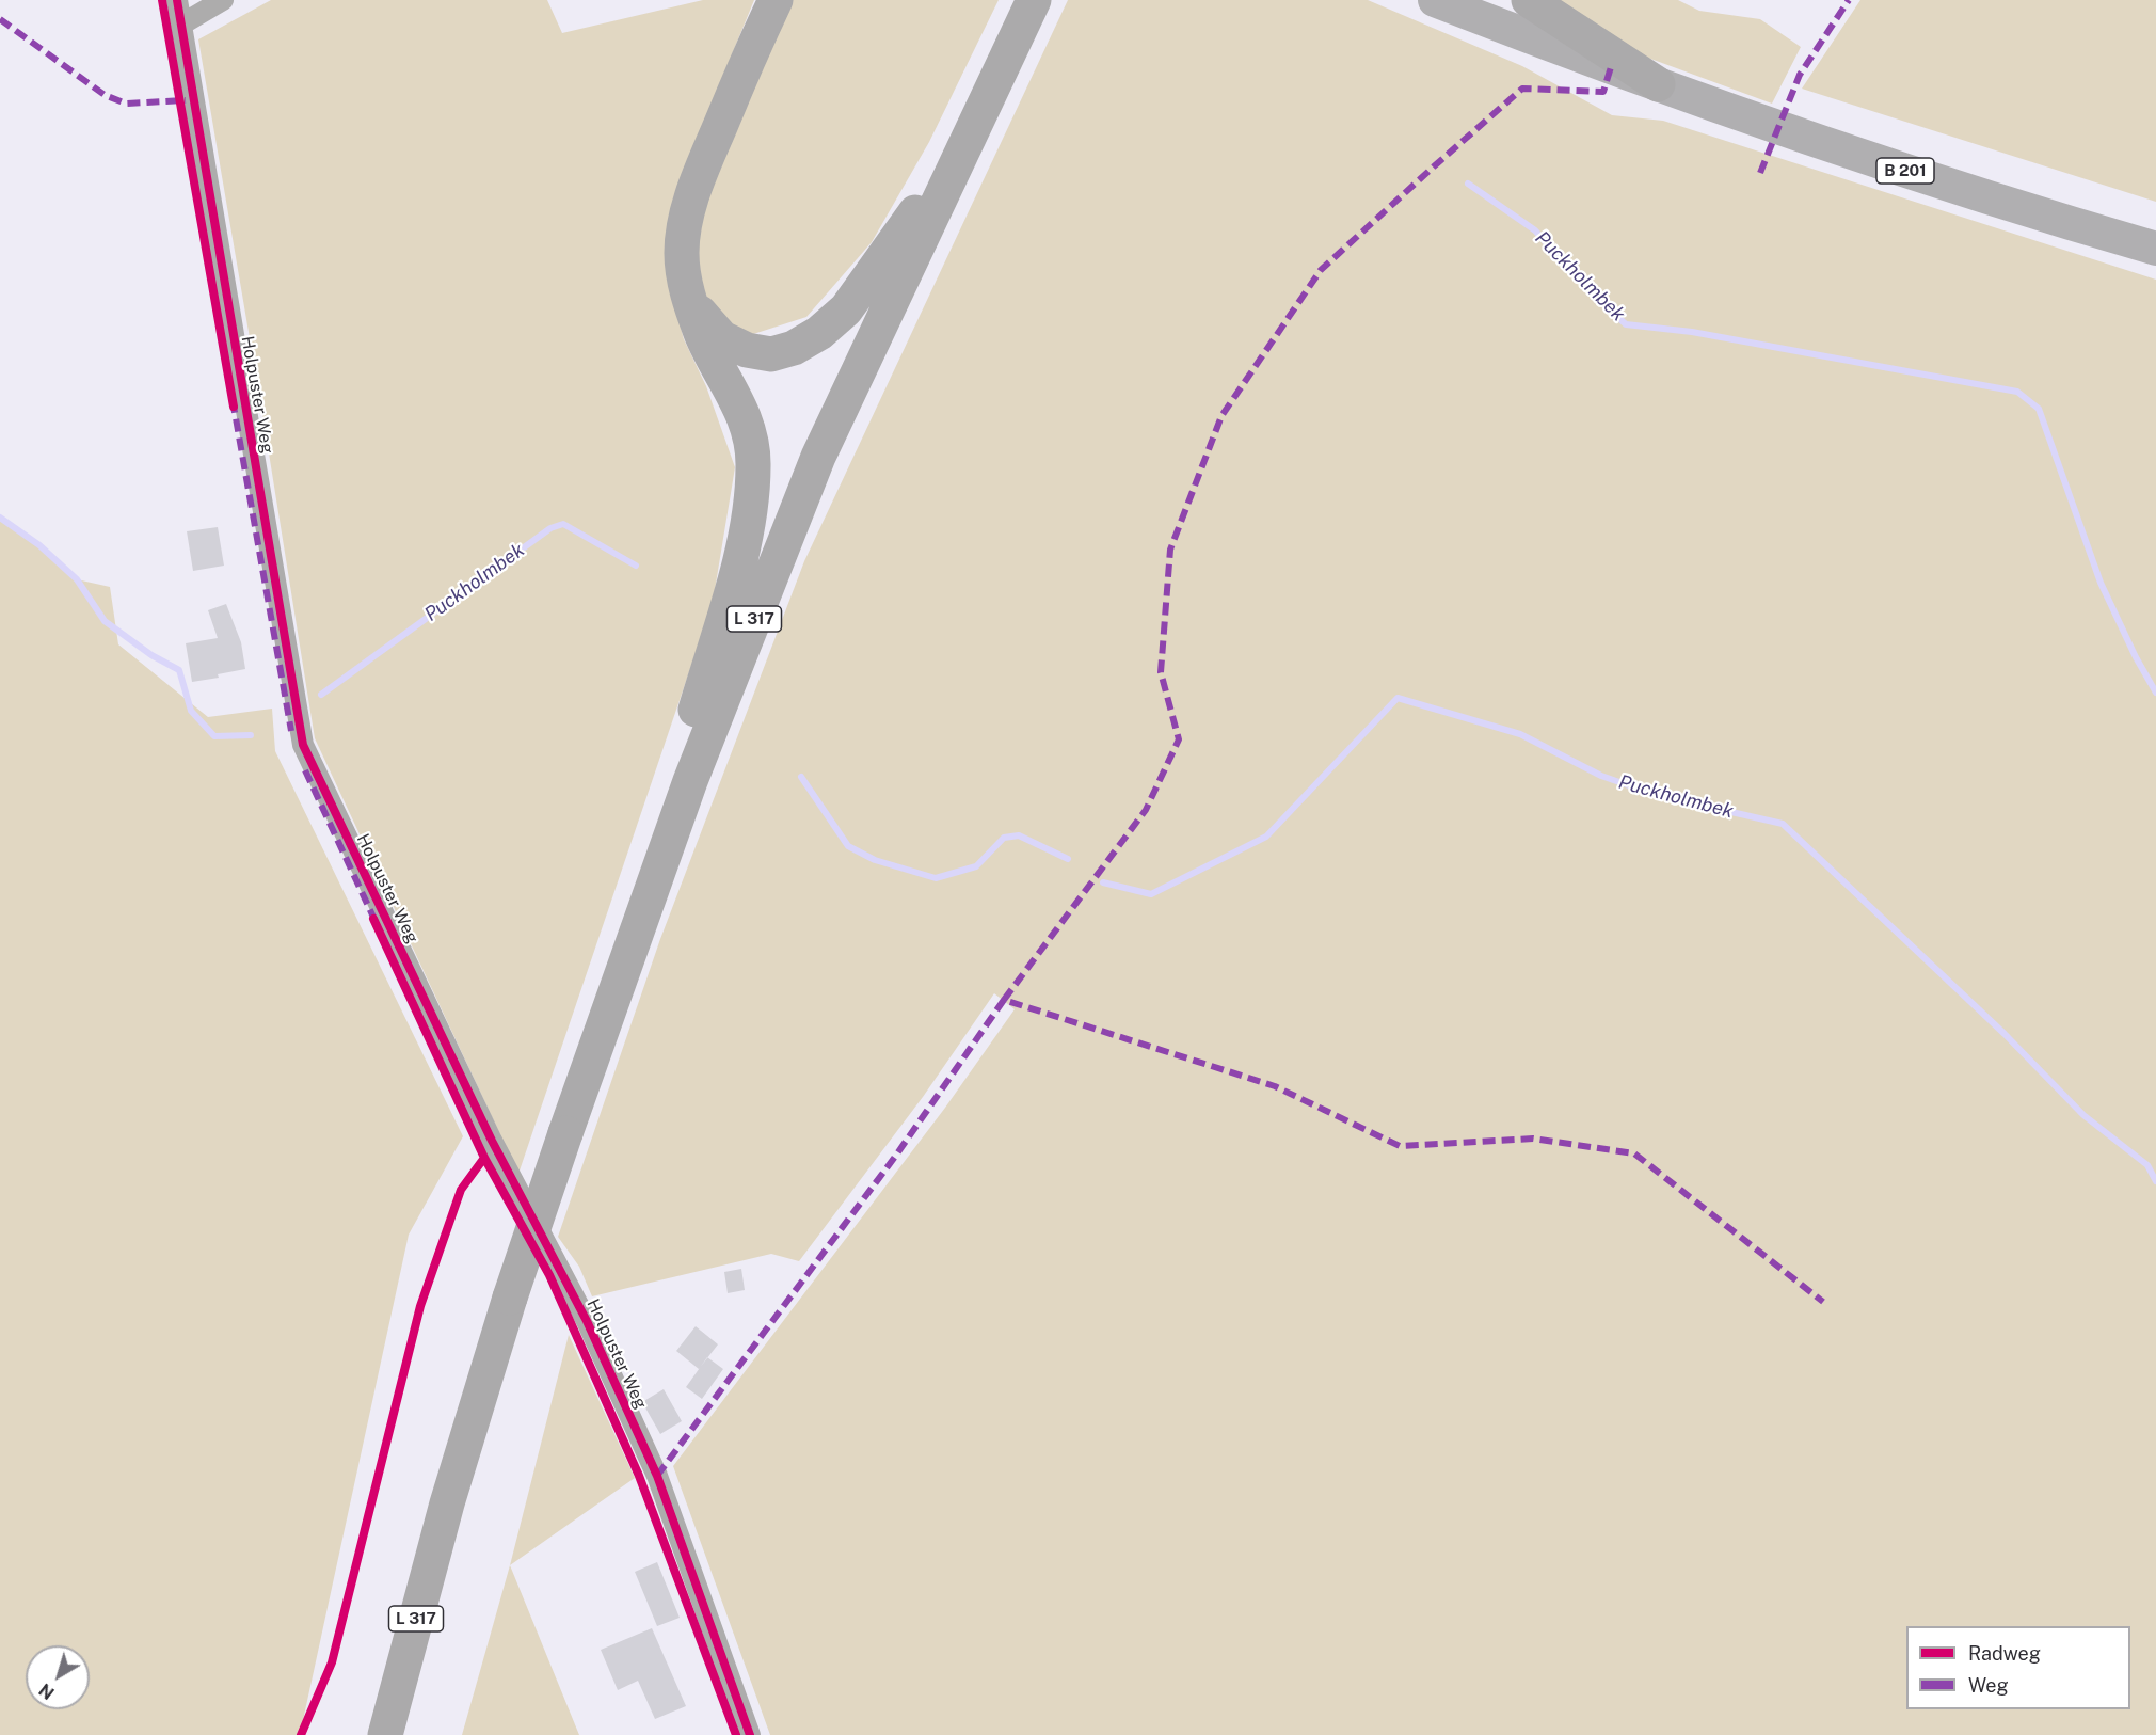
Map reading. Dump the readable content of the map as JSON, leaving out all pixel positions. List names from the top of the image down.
{
  "streets": {
    "highway": ["L 317"],
    "main road": ["B 201"],
    "street": ["Holpuster Weg"]
  },
  "water": ["Puckholmbek"],
  "legend": ["Radweg", "Weg"],
  "north": "bottom left"
}
